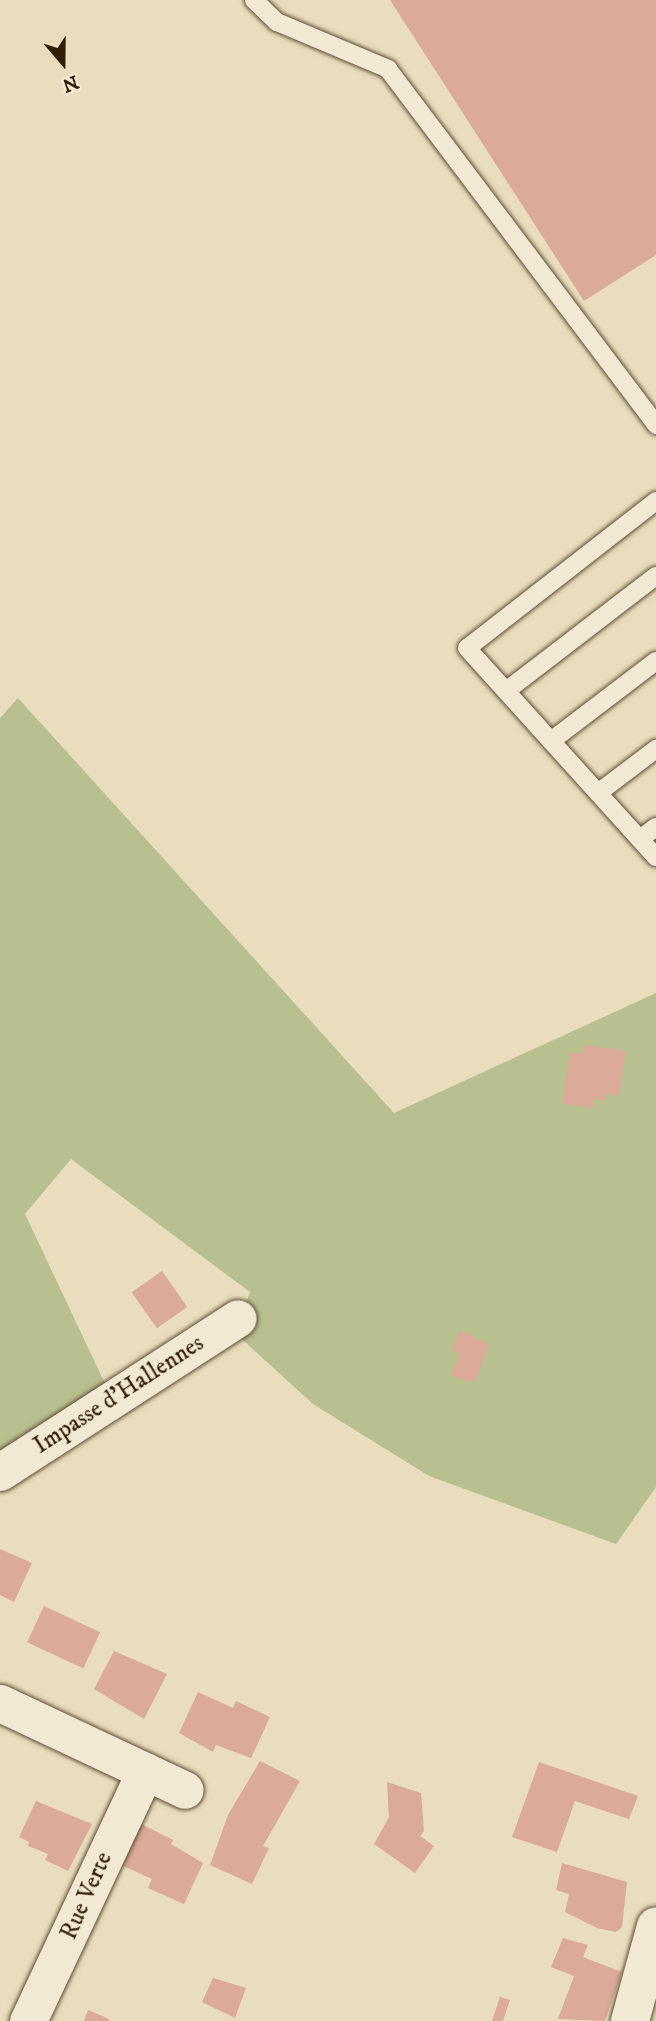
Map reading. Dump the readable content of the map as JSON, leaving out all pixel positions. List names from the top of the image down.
{
  "streets": {
    "street": ["Impasse d'Hallennes", "Rue Verte"]
  },
  "north": "bottom"
}
